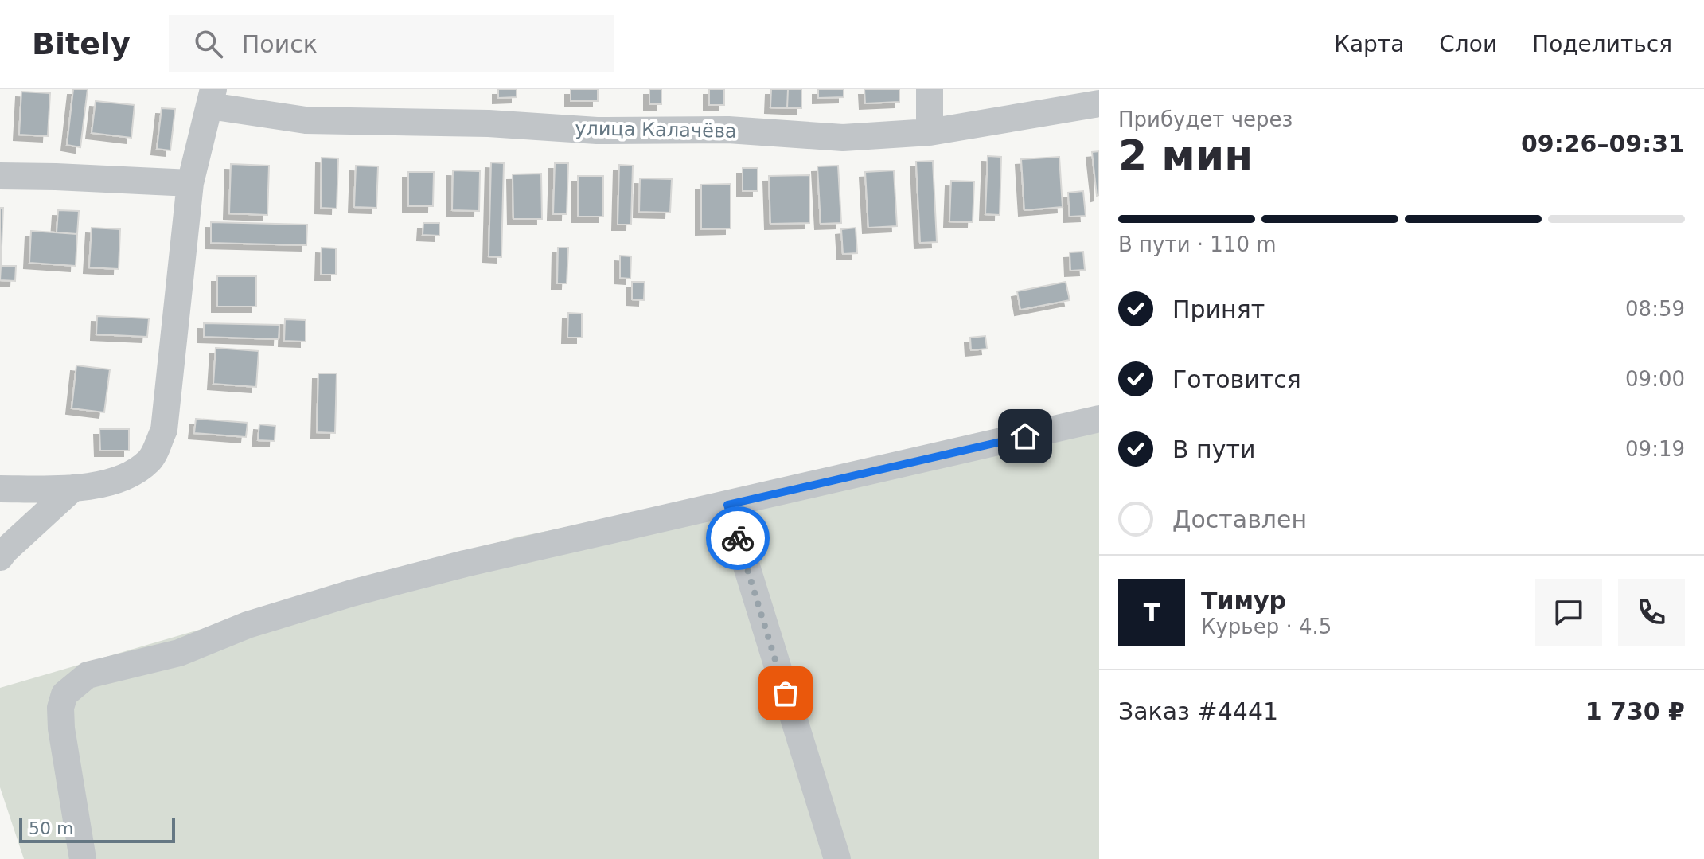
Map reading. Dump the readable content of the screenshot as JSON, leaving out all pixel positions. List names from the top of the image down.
{
  "streets": {
    "street": ["улица Калачёва"]
  },
  "scale_bar": "50 m",
  "page": {
    "header": "Bitely",
    "search": "Поиск",
    "nav": ["Карта", "Слои", "Поделиться"],
    "heading": ["2 мин", "Прибудет через", "09:26–09:31"],
    "panel": [
      "Тимур",
      "Курьер · 4.5",
      "Заказ #4441",
      "1 730 ₽"
    ],
    "bar": "В пути · 110 m",
    "list": [
      ["Принят", "08:59"],
      ["Готовится", "09:00"],
      ["В пути", "09:19"],
      "Доставлен"
    ],
    "round": "Т",
    "scale": "50 m"
  }
}
